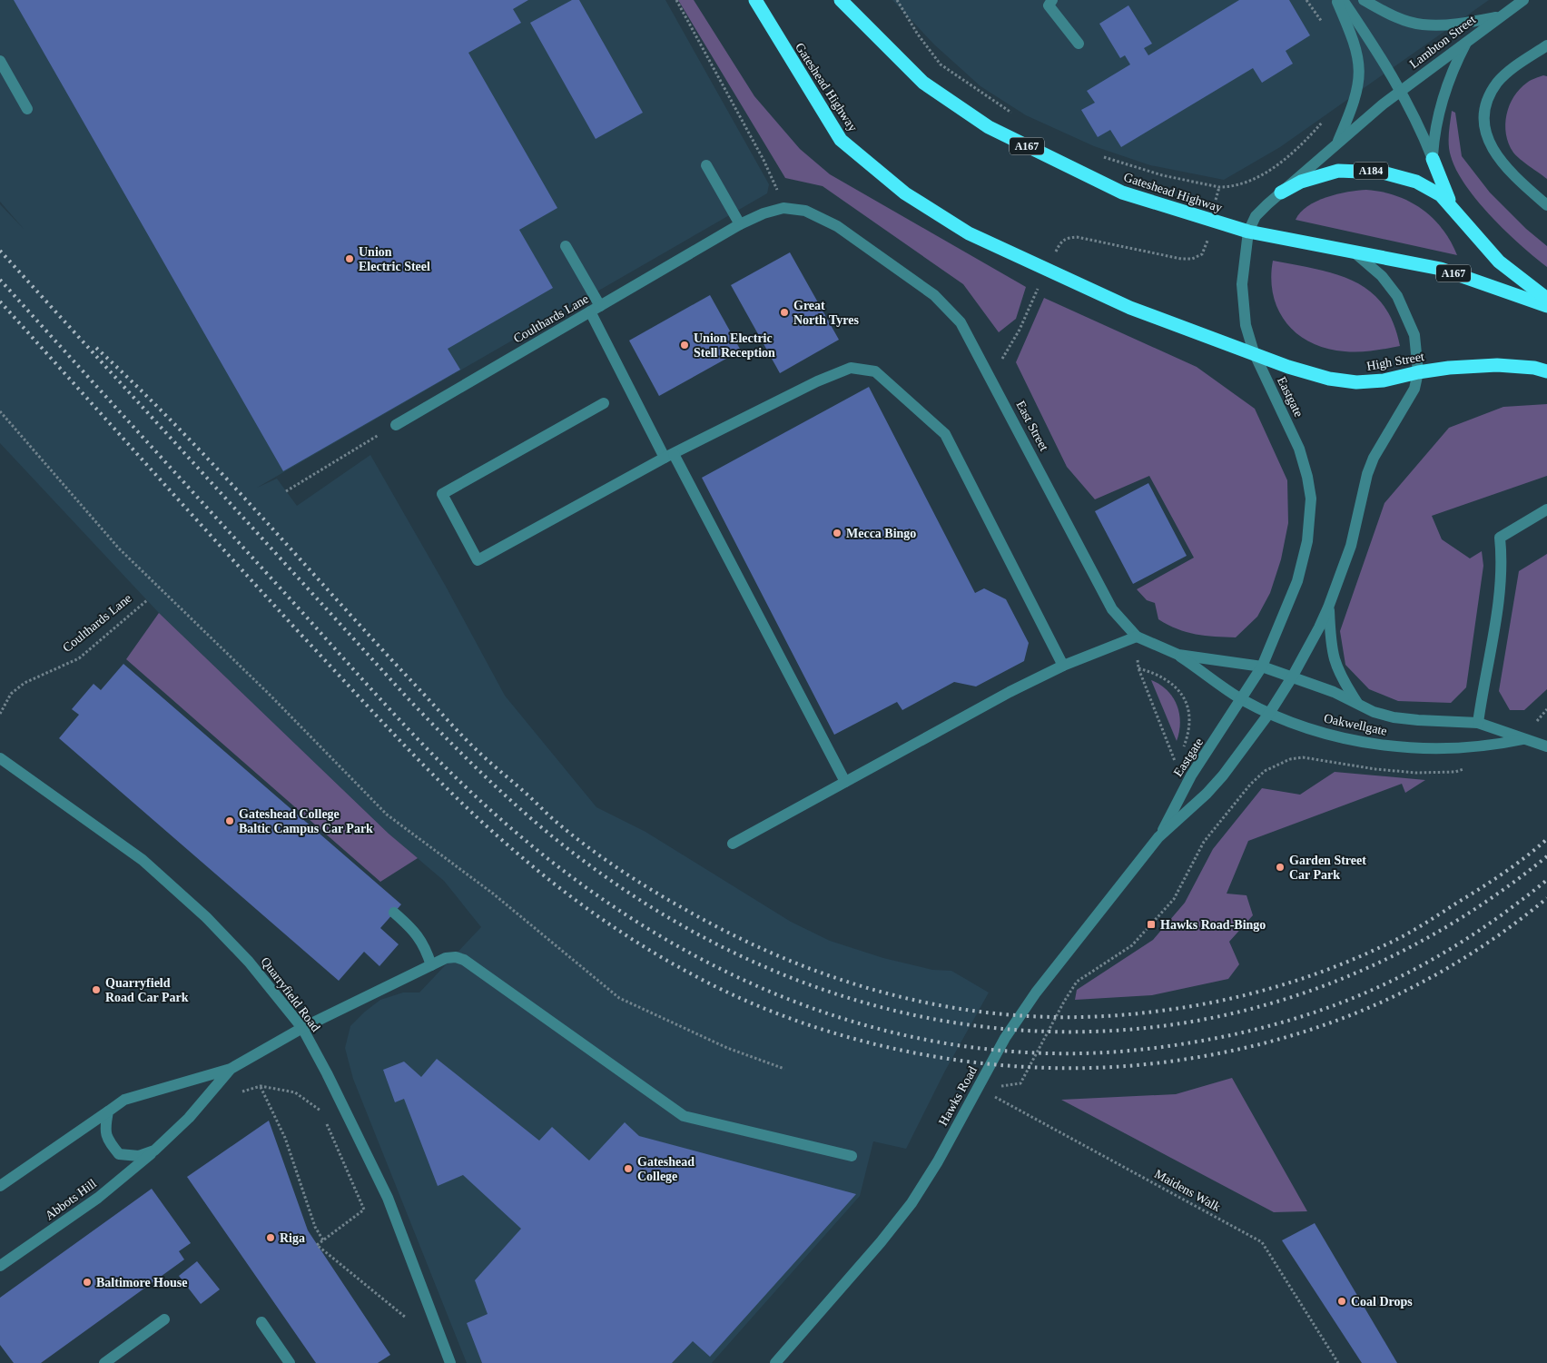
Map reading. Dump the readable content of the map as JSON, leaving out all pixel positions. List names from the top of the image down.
{
  "streets": {
    "highway": [
      "Gateshead Highway",
      "A167",
      "A184",
      "High Street"
    ],
    "street": [
      "Lambton Street",
      "Coulthards Lane",
      "Eastgate",
      "East Street",
      "Oakwellgate",
      "Quarryfield Road",
      "Hawks Road",
      "Abbots Hill"
    ],
    "path": ["Maidens Walk"]
  },
  "crossings": [
    ["Lambton Street", "Eastgate"],
    ["Gateshead Highway", "High Street"],
    ["Gateshead Highway", "Eastgate"],
    ["A184", "Eastgate"],
    ["Coulthards Lane", "East Street"],
    ["High Street", "Eastgate"],
    ["Eastgate", "East Street"],
    ["Eastgate", "Oakwellgate"],
    ["Eastgate", "Hawks Road"],
    ["East Street", "Oakwellgate"],
    ["Quarryfield Road", "Abbots Hill"],
    ["Hawks Road", "Maidens Walk"]
  ],
  "places": {
    "other": [
      "Union Electric Steel",
      "Great North Tyres",
      "Union Electric Stell Reception",
      "Mecca Bingo",
      "Gateshead College Baltic Campus Car Park",
      "Garden Street Car Park",
      "Quarryfield Road Car Park",
      "Gateshead College",
      "Riga",
      "Baltimore House",
      "Coal Drops"
    ],
    "transit": ["Hawks Road-Bingo"]
  }
}
